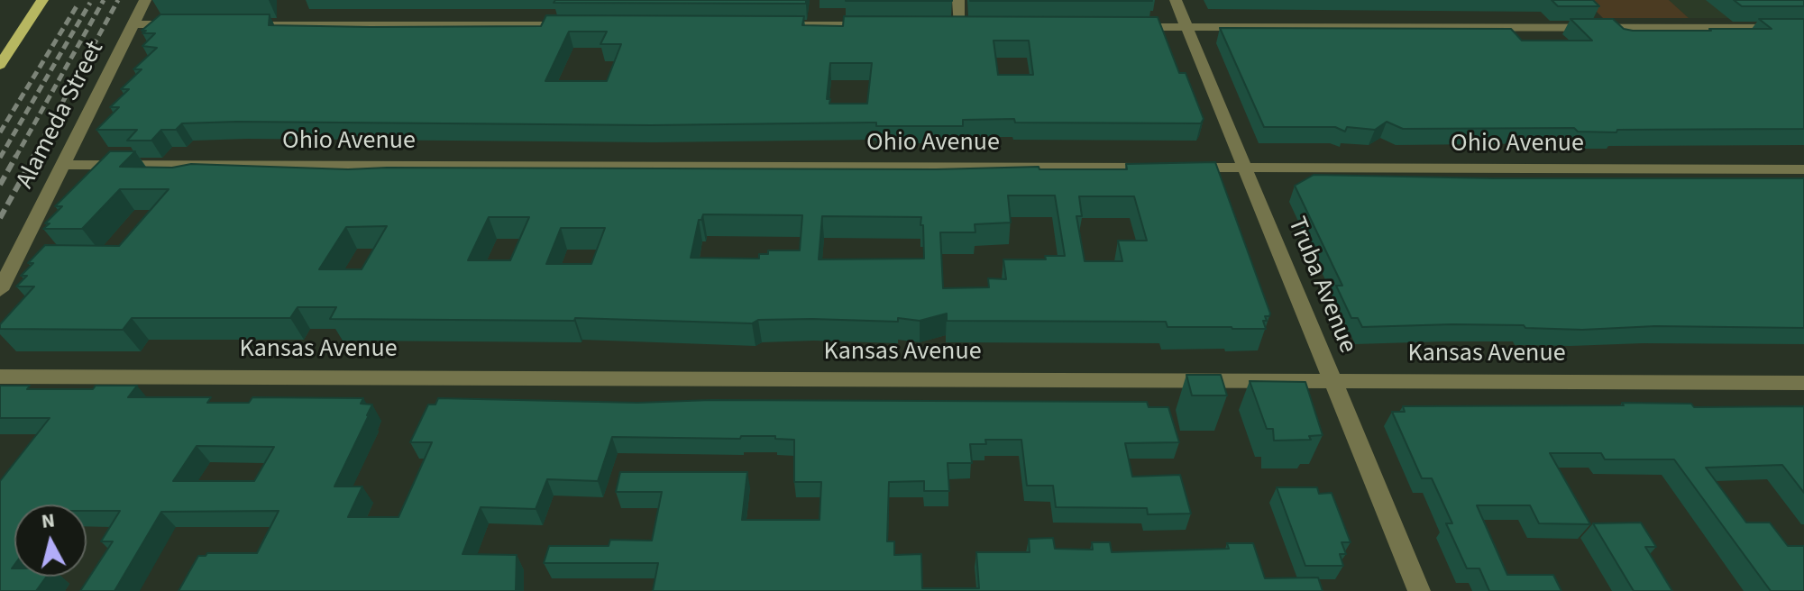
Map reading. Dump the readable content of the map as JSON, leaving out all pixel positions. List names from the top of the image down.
{
  "streets": {
    "street": [
      "Alameda Street",
      "Ohio Avenue",
      "Truba Avenue",
      "Kansas Avenue"
    ]
  },
  "crossings": [
    ["Alameda Street", "Ohio Avenue"],
    ["Ohio Avenue", "Truba Avenue"],
    ["Truba Avenue", "Kansas Avenue"]
  ],
  "north": "top"
}
